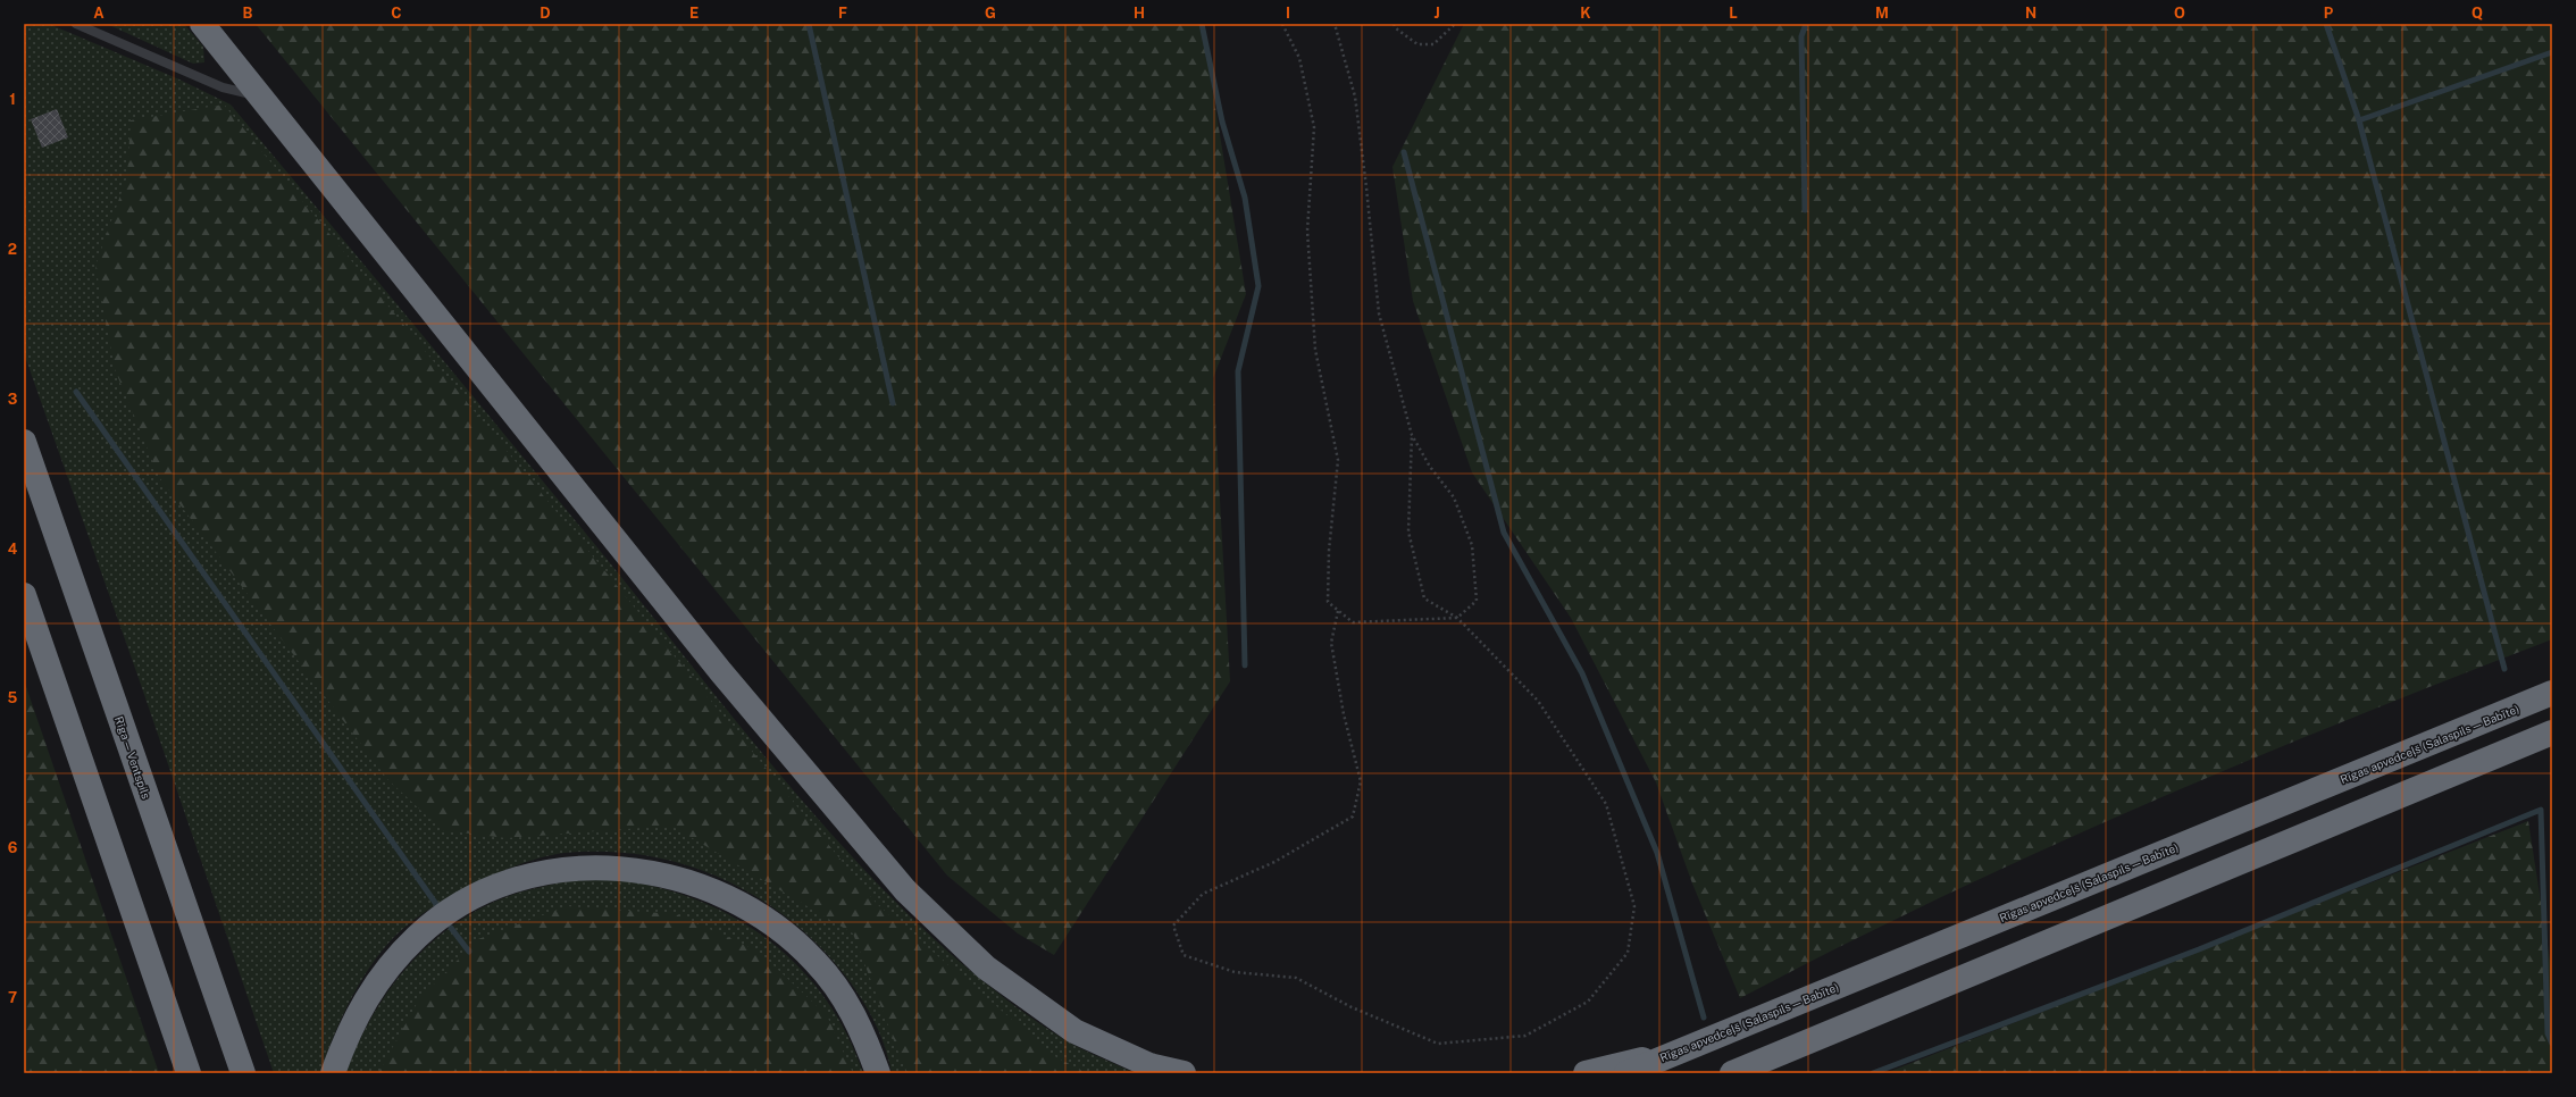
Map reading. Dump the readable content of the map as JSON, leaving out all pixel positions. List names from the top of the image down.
{
  "streets": {
    "highway": ["Rīgas apvedceļš (Salaspils — Babīte)", "Rīga — Ventspils"]
  },
  "grid": {
    "columns": [
      "A",
      "B",
      "C",
      "D",
      "E",
      "F",
      "G",
      "H",
      "I",
      "J",
      "K",
      "L",
      "M",
      "N",
      "O",
      "P",
      "Q"
    ],
    "rows": [
      "1",
      "2",
      "3",
      "4",
      "5",
      "6",
      "7"
    ]
  }
}
